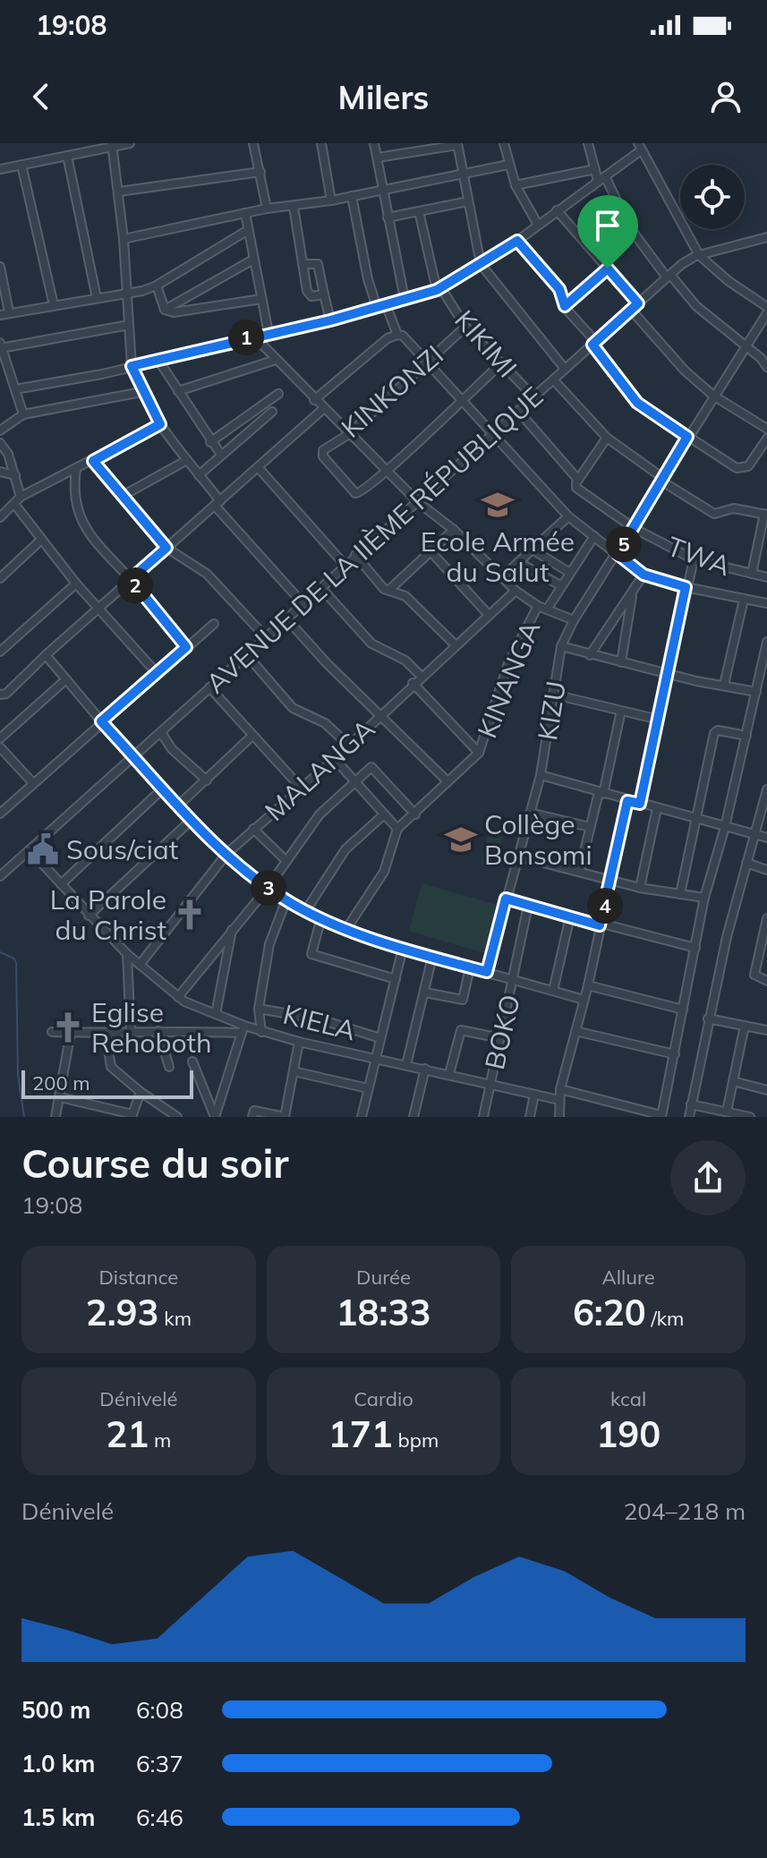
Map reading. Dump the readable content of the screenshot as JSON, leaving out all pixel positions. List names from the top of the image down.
{
  "streets": {
    "street": [
      "KIKIMI",
      "KINKONZI",
      "AVENUE DE LA IIÈME RÉPUBLIQUE",
      "TWA",
      "KINANGA",
      "KIZU",
      "MALANGA",
      "KIELA",
      "BOKO"
    ]
  },
  "crossings": [
    ["KIKIMI", "KINKONZI"],
    ["KIKIMI", "AVENUE DE LA IIÈME RÉPUBLIQUE"],
    ["KIKIMI", "KIZU"],
    ["AVENUE DE LA IIÈME RÉPUBLIQUE", "TWA"],
    ["TWA", "KIZU"],
    ["KINANGA", "MALANGA"]
  ],
  "places": {
    "school or university": ["Ecole Armée du Salut", "Collège Bonsomi"],
    "public building": ["Sous/ciat"],
    "church": ["La Parole du Christ", "Eglise Rehoboth"]
  },
  "scale_bar": "200 m",
  "page": {
    "status": "19:08",
    "header": "Milers",
    "pins": [
      "1",
      "5",
      "2",
      "3",
      "4"
    ],
    "scale": "200 m",
    "heading": ["Course du soir", "19:08"],
    "stats": [
      ["Distance", "2.93 km"],
      ["Durée", "18:33"],
      ["Allure", "6:20 /km"],
      ["Dénivelé", "21 m"],
      ["Cardio", "171 bpm"],
      ["kcal", "190"]
    ],
    "chart": ["Dénivelé", "204–218 m"],
    "list": [
      {
        "name": "500 m",
        "note": "6:08"
      },
      {
        "name": "1.0 km",
        "note": "6:37"
      },
      {
        "name": "1.5 km",
        "note": "6:46"
      }
    ]
  }
}
